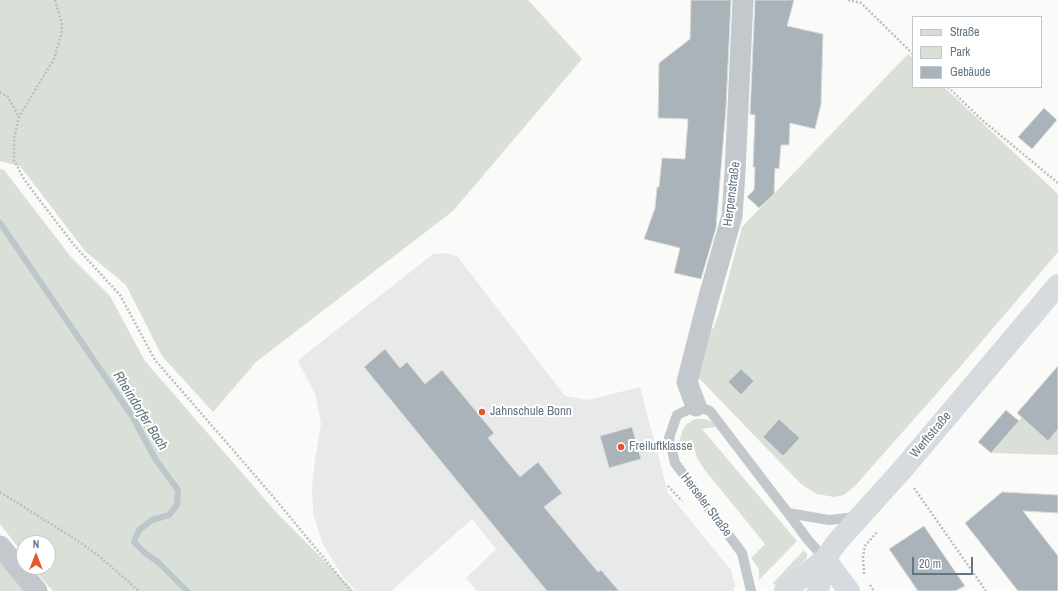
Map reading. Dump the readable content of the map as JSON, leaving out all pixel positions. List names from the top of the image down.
{
  "streets": {
    "street": ["Herpenstraße", "Werftstraße"],
    "lane": ["Herseler Straße"]
  },
  "crossings": [
    ["Herpenstraße", "Herseler Straße"]
  ],
  "water": ["Rheindorfer Bach"],
  "places": ["Jahnschule Bonn", "Freiluftklasse"],
  "legend": ["Straße", "Park", "Gebäude"],
  "scale_bar": "20 m",
  "north": "top"
}
